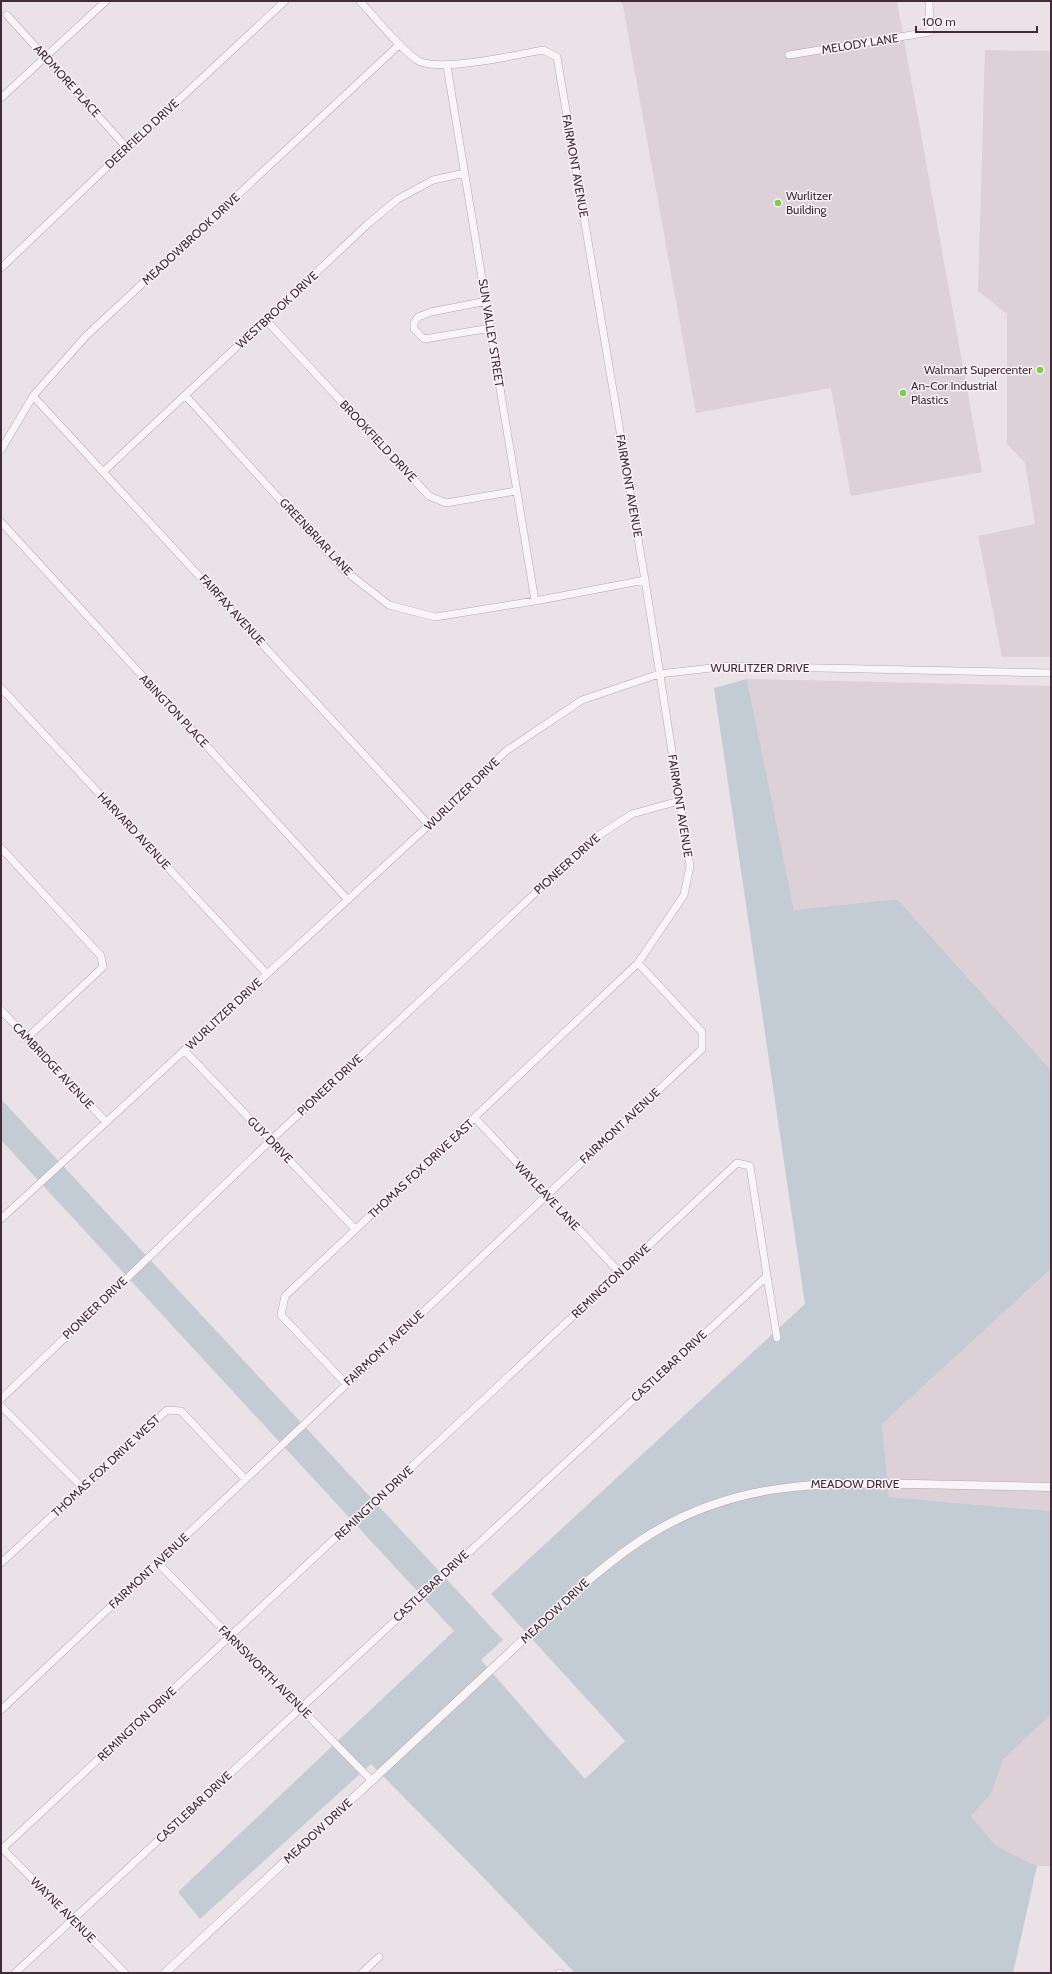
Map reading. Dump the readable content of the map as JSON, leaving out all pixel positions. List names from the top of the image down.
{
  "streets": {
    "street": [
      "MELODY LANE",
      "ARDMORE PLACE",
      "DEERFIELD DRIVE",
      "FAIRMONT AVENUE",
      "MEADOWBROOK DRIVE",
      "WESTBROOK DRIVE",
      "SUN VALLEY STREET",
      "BROOKFIELD DRIVE",
      "GREENBRIAR LANE",
      "FAIRFAX AVENUE",
      "WURLITZER DRIVE",
      "ABINGTON PLACE",
      "HARVARD AVENUE",
      "PIONEER DRIVE",
      "CAMBRIDGE AVENUE",
      "GUY DRIVE",
      "THOMAS FOX DRIVE EAST",
      "WAYLEAVE LANE",
      "REMINGTON DRIVE",
      "CASTLEBAR DRIVE",
      "THOMAS FOX DRIVE WEST",
      "MEADOW DRIVE",
      "FARNSWORTH AVENUE",
      "WAYNE AVENUE"
    ]
  },
  "crossings": [
    ["ARDMORE PLACE", "DEERFIELD DRIVE"],
    ["FAIRMONT AVENUE", "MEADOWBROOK DRIVE"],
    ["FAIRMONT AVENUE", "SUN VALLEY STREET"],
    ["FAIRMONT AVENUE", "GREENBRIAR LANE"],
    ["FAIRMONT AVENUE", "WURLITZER DRIVE"],
    ["FAIRMONT AVENUE", "PIONEER DRIVE"],
    ["FAIRMONT AVENUE", "THOMAS FOX DRIVE EAST"],
    ["FAIRMONT AVENUE", "WAYLEAVE LANE"],
    ["FAIRMONT AVENUE", "THOMAS FOX DRIVE WEST"],
    ["FAIRMONT AVENUE", "FARNSWORTH AVENUE"],
    ["MEADOWBROOK DRIVE", "FAIRFAX AVENUE"],
    ["WESTBROOK DRIVE", "SUN VALLEY STREET"],
    ["WESTBROOK DRIVE", "BROOKFIELD DRIVE"],
    ["WESTBROOK DRIVE", "GREENBRIAR LANE"],
    ["WESTBROOK DRIVE", "FAIRFAX AVENUE"],
    ["SUN VALLEY STREET", "BROOKFIELD DRIVE"],
    ["SUN VALLEY STREET", "GREENBRIAR LANE"],
    ["FAIRFAX AVENUE", "WURLITZER DRIVE"],
    ["WURLITZER DRIVE", "ABINGTON PLACE"],
    ["WURLITZER DRIVE", "HARVARD AVENUE"],
    ["WURLITZER DRIVE", "CAMBRIDGE AVENUE"],
    ["WURLITZER DRIVE", "GUY DRIVE"],
    ["PIONEER DRIVE", "GUY DRIVE"],
    ["GUY DRIVE", "THOMAS FOX DRIVE EAST"],
    ["THOMAS FOX DRIVE EAST", "WAYLEAVE LANE"],
    ["WAYLEAVE LANE", "REMINGTON DRIVE"],
    ["REMINGTON DRIVE", "CASTLEBAR DRIVE"],
    ["REMINGTON DRIVE", "FARNSWORTH AVENUE"],
    ["REMINGTON DRIVE", "WAYNE AVENUE"],
    ["CASTLEBAR DRIVE", "FARNSWORTH AVENUE"],
    ["CASTLEBAR DRIVE", "WAYNE AVENUE"],
    ["MEADOW DRIVE", "FARNSWORTH AVENUE"]
  ],
  "places": ["Wurlitzer Building", "Walmart Supercenter", "An-Cor Industrial Plastics"],
  "scale_bar": "100 m"
}
